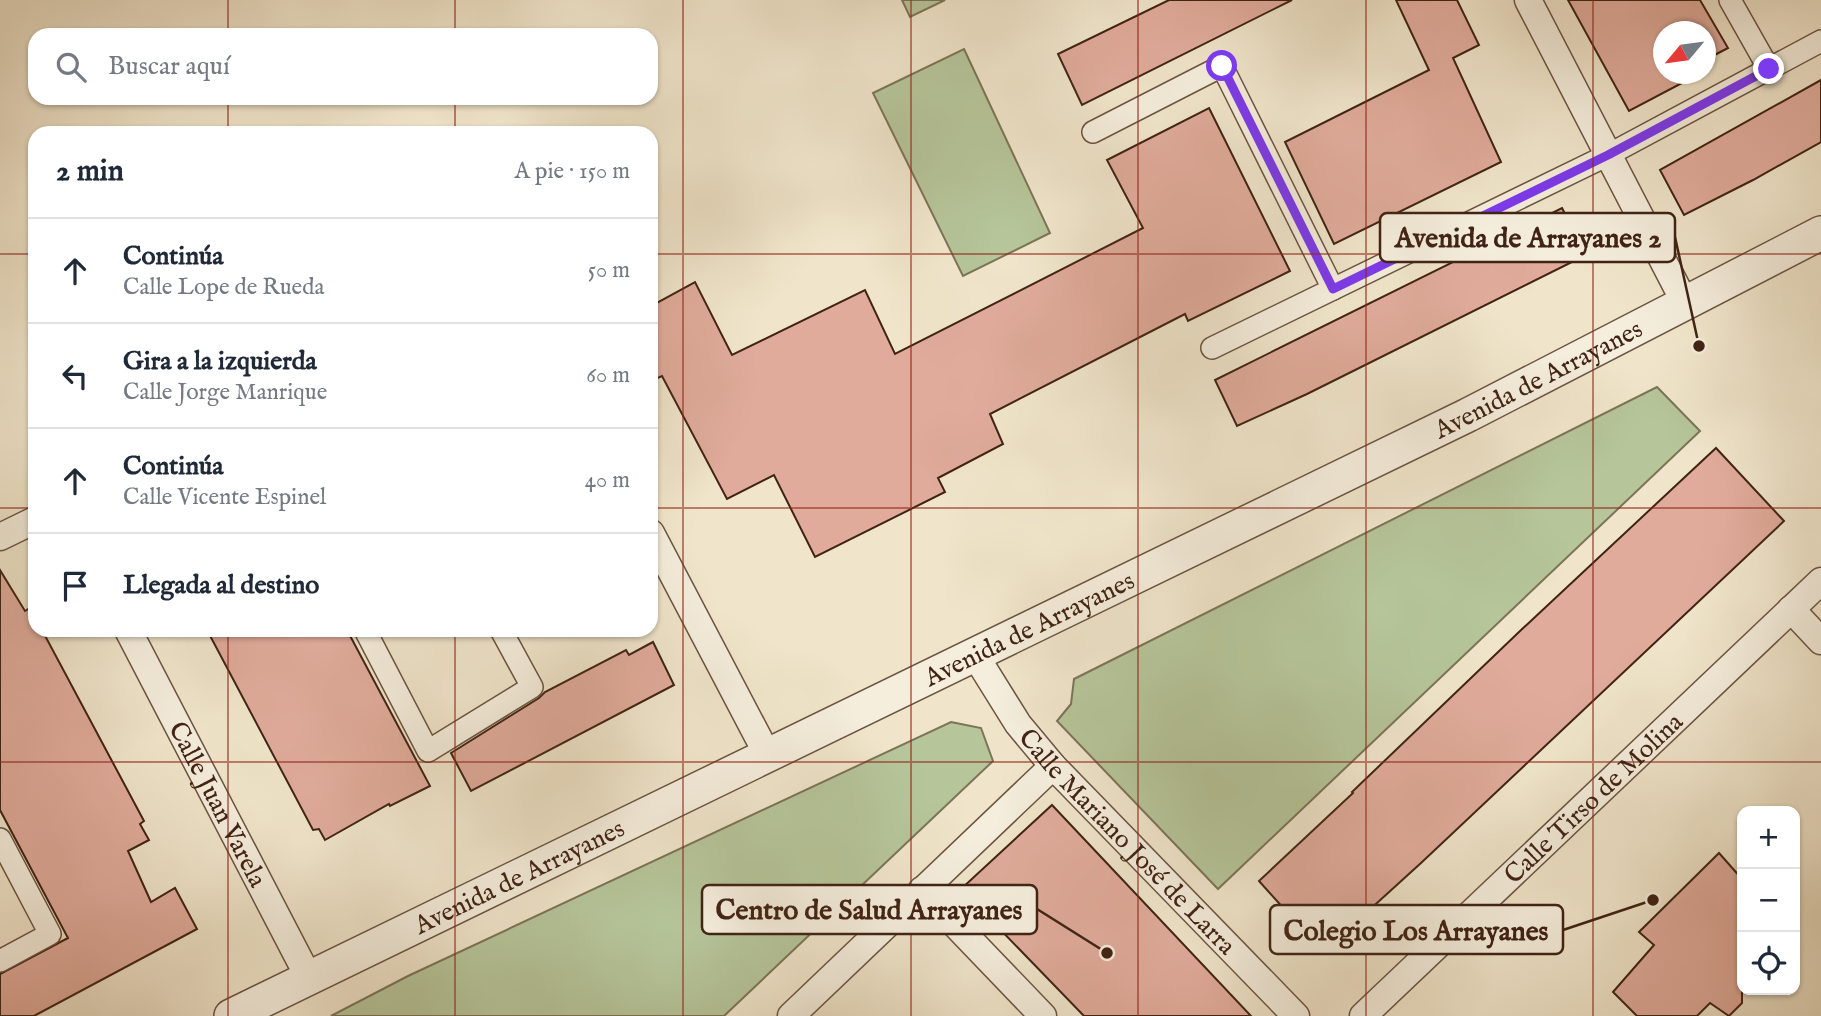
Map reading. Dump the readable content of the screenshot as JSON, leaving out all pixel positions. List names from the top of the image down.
{
  "streets": {
    "street": [
      "Avenida de Arrayanes",
      "Calle Tirso de Molina",
      "Calle Juan Varela",
      "Calle Mariano José de Larra"
    ]
  },
  "crossings": [
    ["Avenida de Arrayanes", "Calle Juan Varela"],
    ["Avenida de Arrayanes", "Calle Mariano José de Larra"]
  ],
  "places": ["Avenida de Arrayanes 2", "Colegio Los Arrayanes", "Centro de Salud Arrayanes"],
  "north": "bottom left",
  "page": {
    "search": "Buscar aquí",
    "heading": ["2 min", "A pie · 150 m"],
    "list": [
      ["Continúa", "Calle Lope de Rueda", "50 m"],
      ["Gira a la izquierda", "Calle Jorge Manrique", "60 m"],
      ["Continúa", "Calle Vicente Espinel", "40 m"],
      "Llegada al destino"
    ],
    "map_buttons": ["+", "−"]
  }
}
